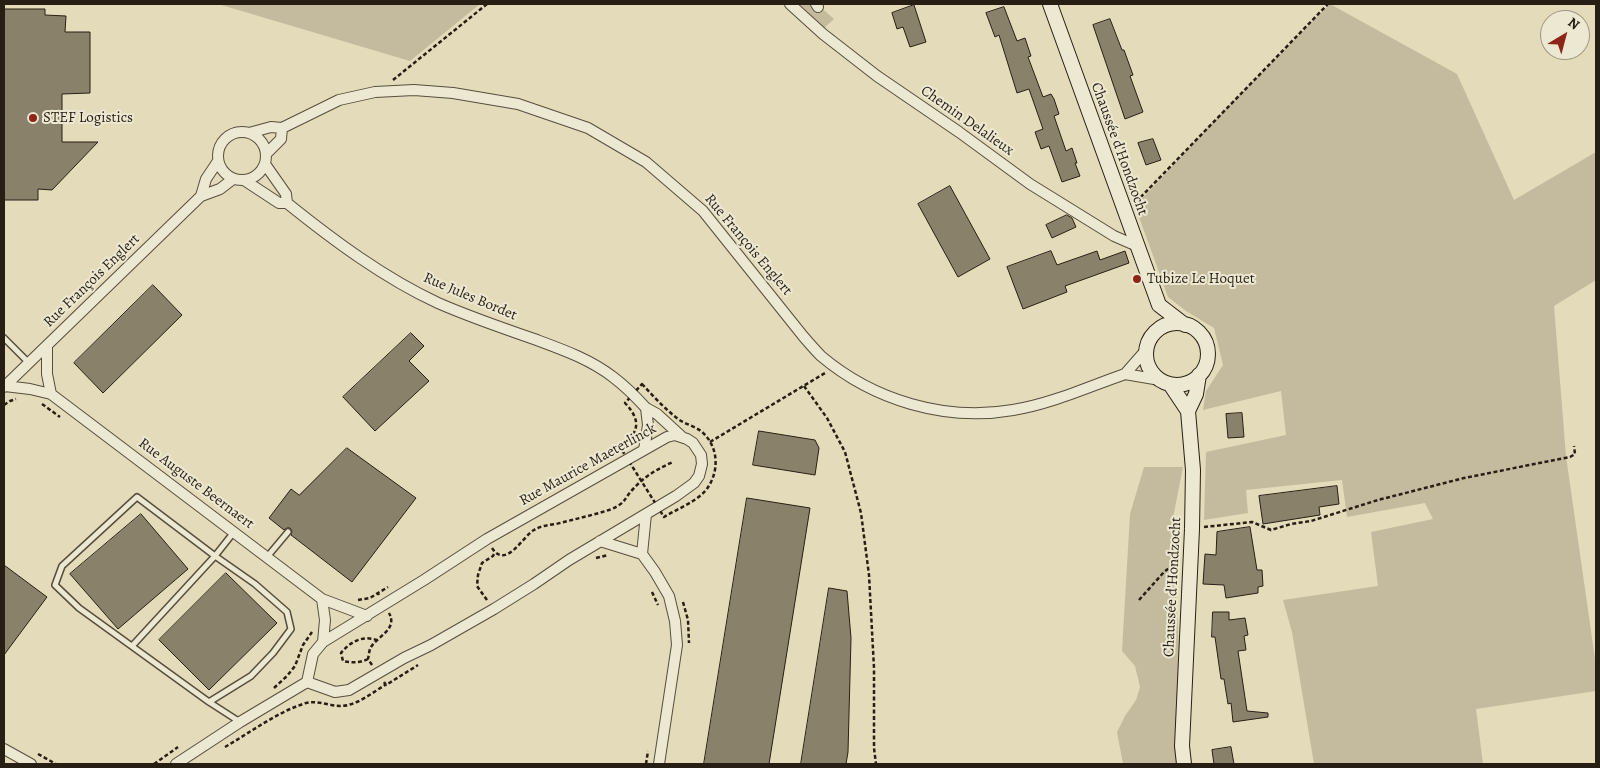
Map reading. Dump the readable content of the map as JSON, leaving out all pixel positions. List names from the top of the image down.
{
  "streets": {
    "main road": ["Chaussée d'Hondzocht"],
    "street": [
      "Chemin Delalieux",
      "Rue François Englert",
      "Rue Jules Bordet",
      "Rue Maurice Maeterlinck",
      "Rue Auguste Beernaert"
    ]
  },
  "crossings": [
    ["Chemin Delalieux", "Chaussée d'Hondzocht"],
    ["Rue Jules Bordet", "Rue Maurice Maeterlinck"],
    ["Rue Maurice Maeterlinck", "Rue Auguste Beernaert"]
  ],
  "places": ["STEF Logistics", "Tubize Le Hoquet"],
  "north": "top right"
}
